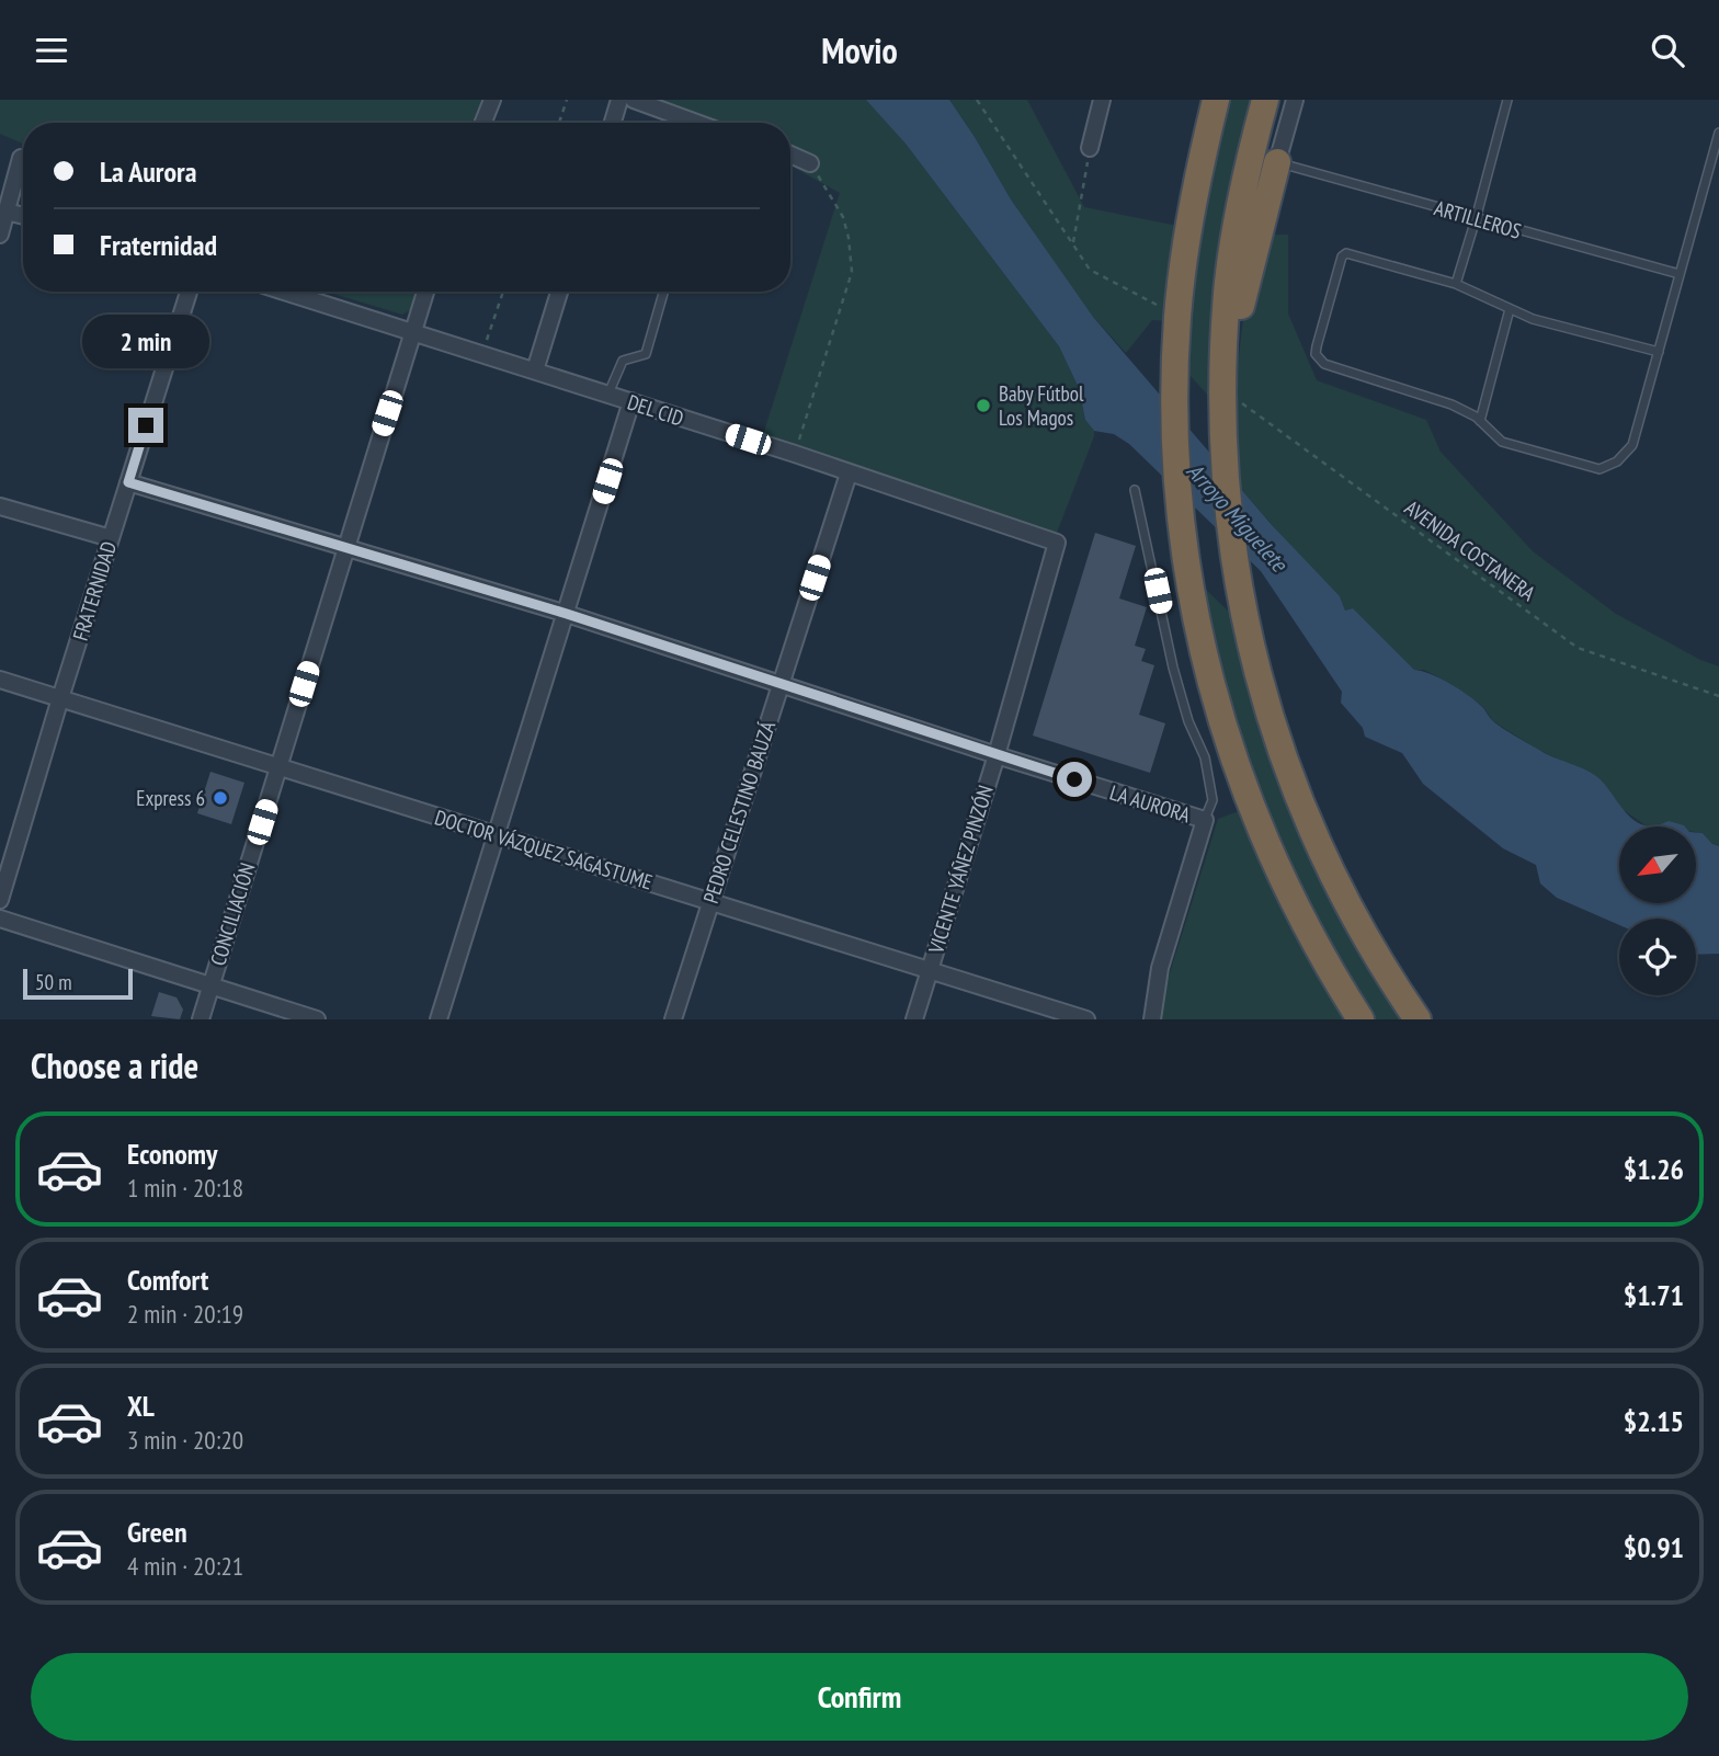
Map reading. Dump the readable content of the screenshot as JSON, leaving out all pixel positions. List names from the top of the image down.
{
  "streets": {
    "street": [
      "DEL CID",
      "FRATERNIDAD",
      "LA AURORA",
      "PEDRO CELESTINO BAUZÁ",
      "DOCTOR VÁZQUEZ SAGASTUME",
      "VICENTE YÁÑEZ PINZÓN",
      "CONCILIACIÓN"
    ],
    "lane": ["ARTILLEROS"],
    "path": ["AVENIDA COSTANERA"]
  },
  "crossings": [
    ["DEL CID", "PEDRO CELESTINO BAUZÁ"],
    ["DEL CID", "VICENTE YÁÑEZ PINZÓN"],
    ["DEL CID", "CONCILIACIÓN"],
    ["FRATERNIDAD", "LA AURORA"],
    ["FRATERNIDAD", "DOCTOR VÁZQUEZ SAGASTUME"],
    ["LA AURORA", "PEDRO CELESTINO BAUZÁ"],
    ["LA AURORA", "VICENTE YÁÑEZ PINZÓN"],
    ["LA AURORA", "CONCILIACIÓN"],
    ["PEDRO CELESTINO BAUZÁ", "DOCTOR VÁZQUEZ SAGASTUME"],
    ["DOCTOR VÁZQUEZ SAGASTUME", "VICENTE YÁÑEZ PINZÓN"],
    ["DOCTOR VÁZQUEZ SAGASTUME", "CONCILIACIÓN"]
  ],
  "water": ["Arroyo Miguelete"],
  "places": ["Baby Fútbol Los Magos", "Express 6"],
  "scale_bar": "50 m",
  "north": "bottom left",
  "page": {
    "header": "Movio",
    "banner": ["La Aurora", "Fraternidad"],
    "bubble": "2 min",
    "scale": "50 m",
    "heading": "Choose a ride",
    "list": [
      {
        "name": "Economy",
        "note": "1 min · 20:18",
        "value": "$1.26"
      },
      {
        "name": "Comfort",
        "note": "2 min · 20:19",
        "value": "$1.71"
      },
      {
        "name": "XL",
        "note": "3 min · 20:20",
        "value": "$2.15"
      },
      {
        "name": "Green",
        "note": "4 min · 20:21",
        "value": "$0.91"
      }
    ],
    "buttons": "Confirm"
  }
}
